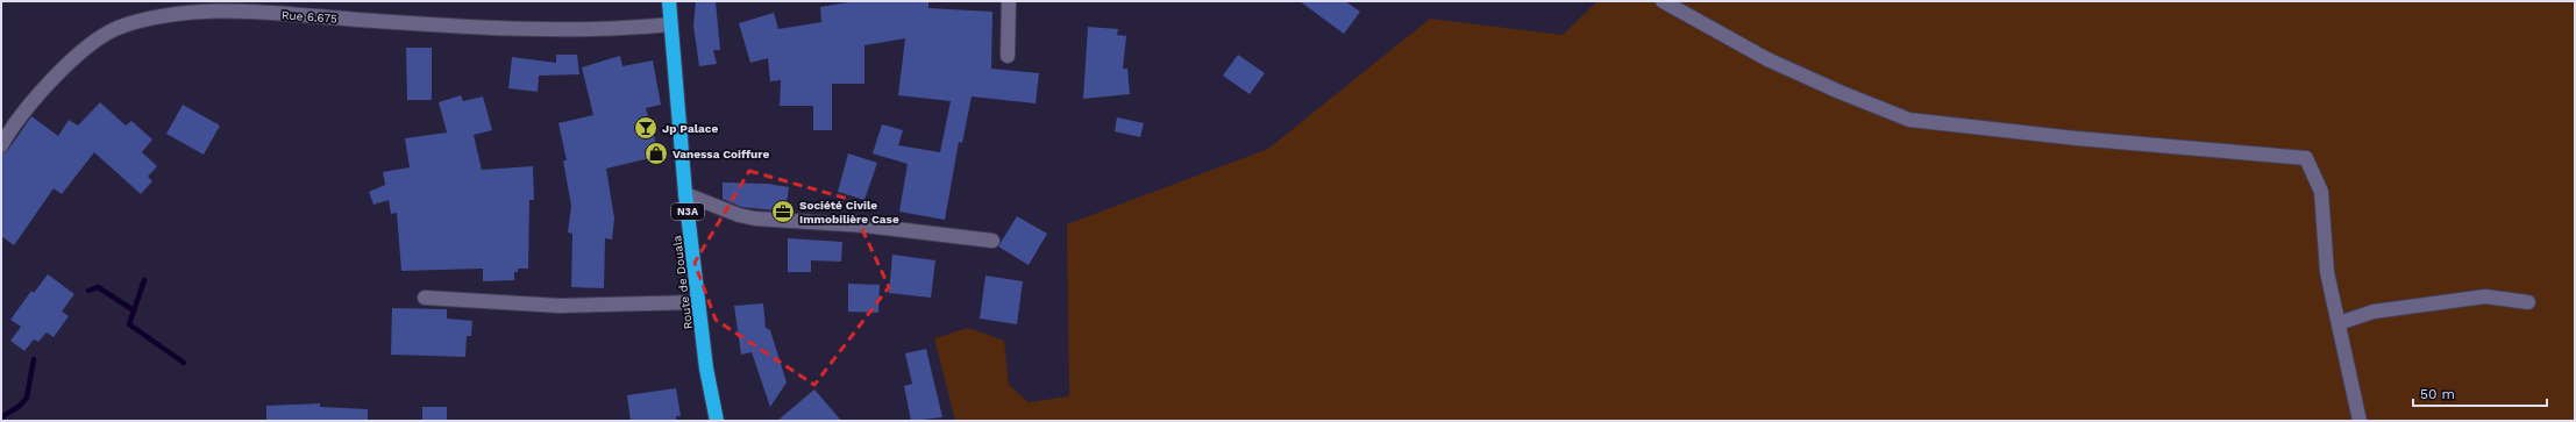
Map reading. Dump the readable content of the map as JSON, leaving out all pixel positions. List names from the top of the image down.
{
  "streets": {
    "highway": ["N3A", "Route de Douala"],
    "street": ["Rue 6.675"]
  },
  "crossings": [
    ["Rue 6.675", "Route de Douala"]
  ],
  "places": {
    "bar": ["Jp Palace"],
    "shop": ["Vanessa Coiffure"],
    "office": ["Société Civile Immobilière Case"]
  },
  "scale_bar": "50 m"
}
